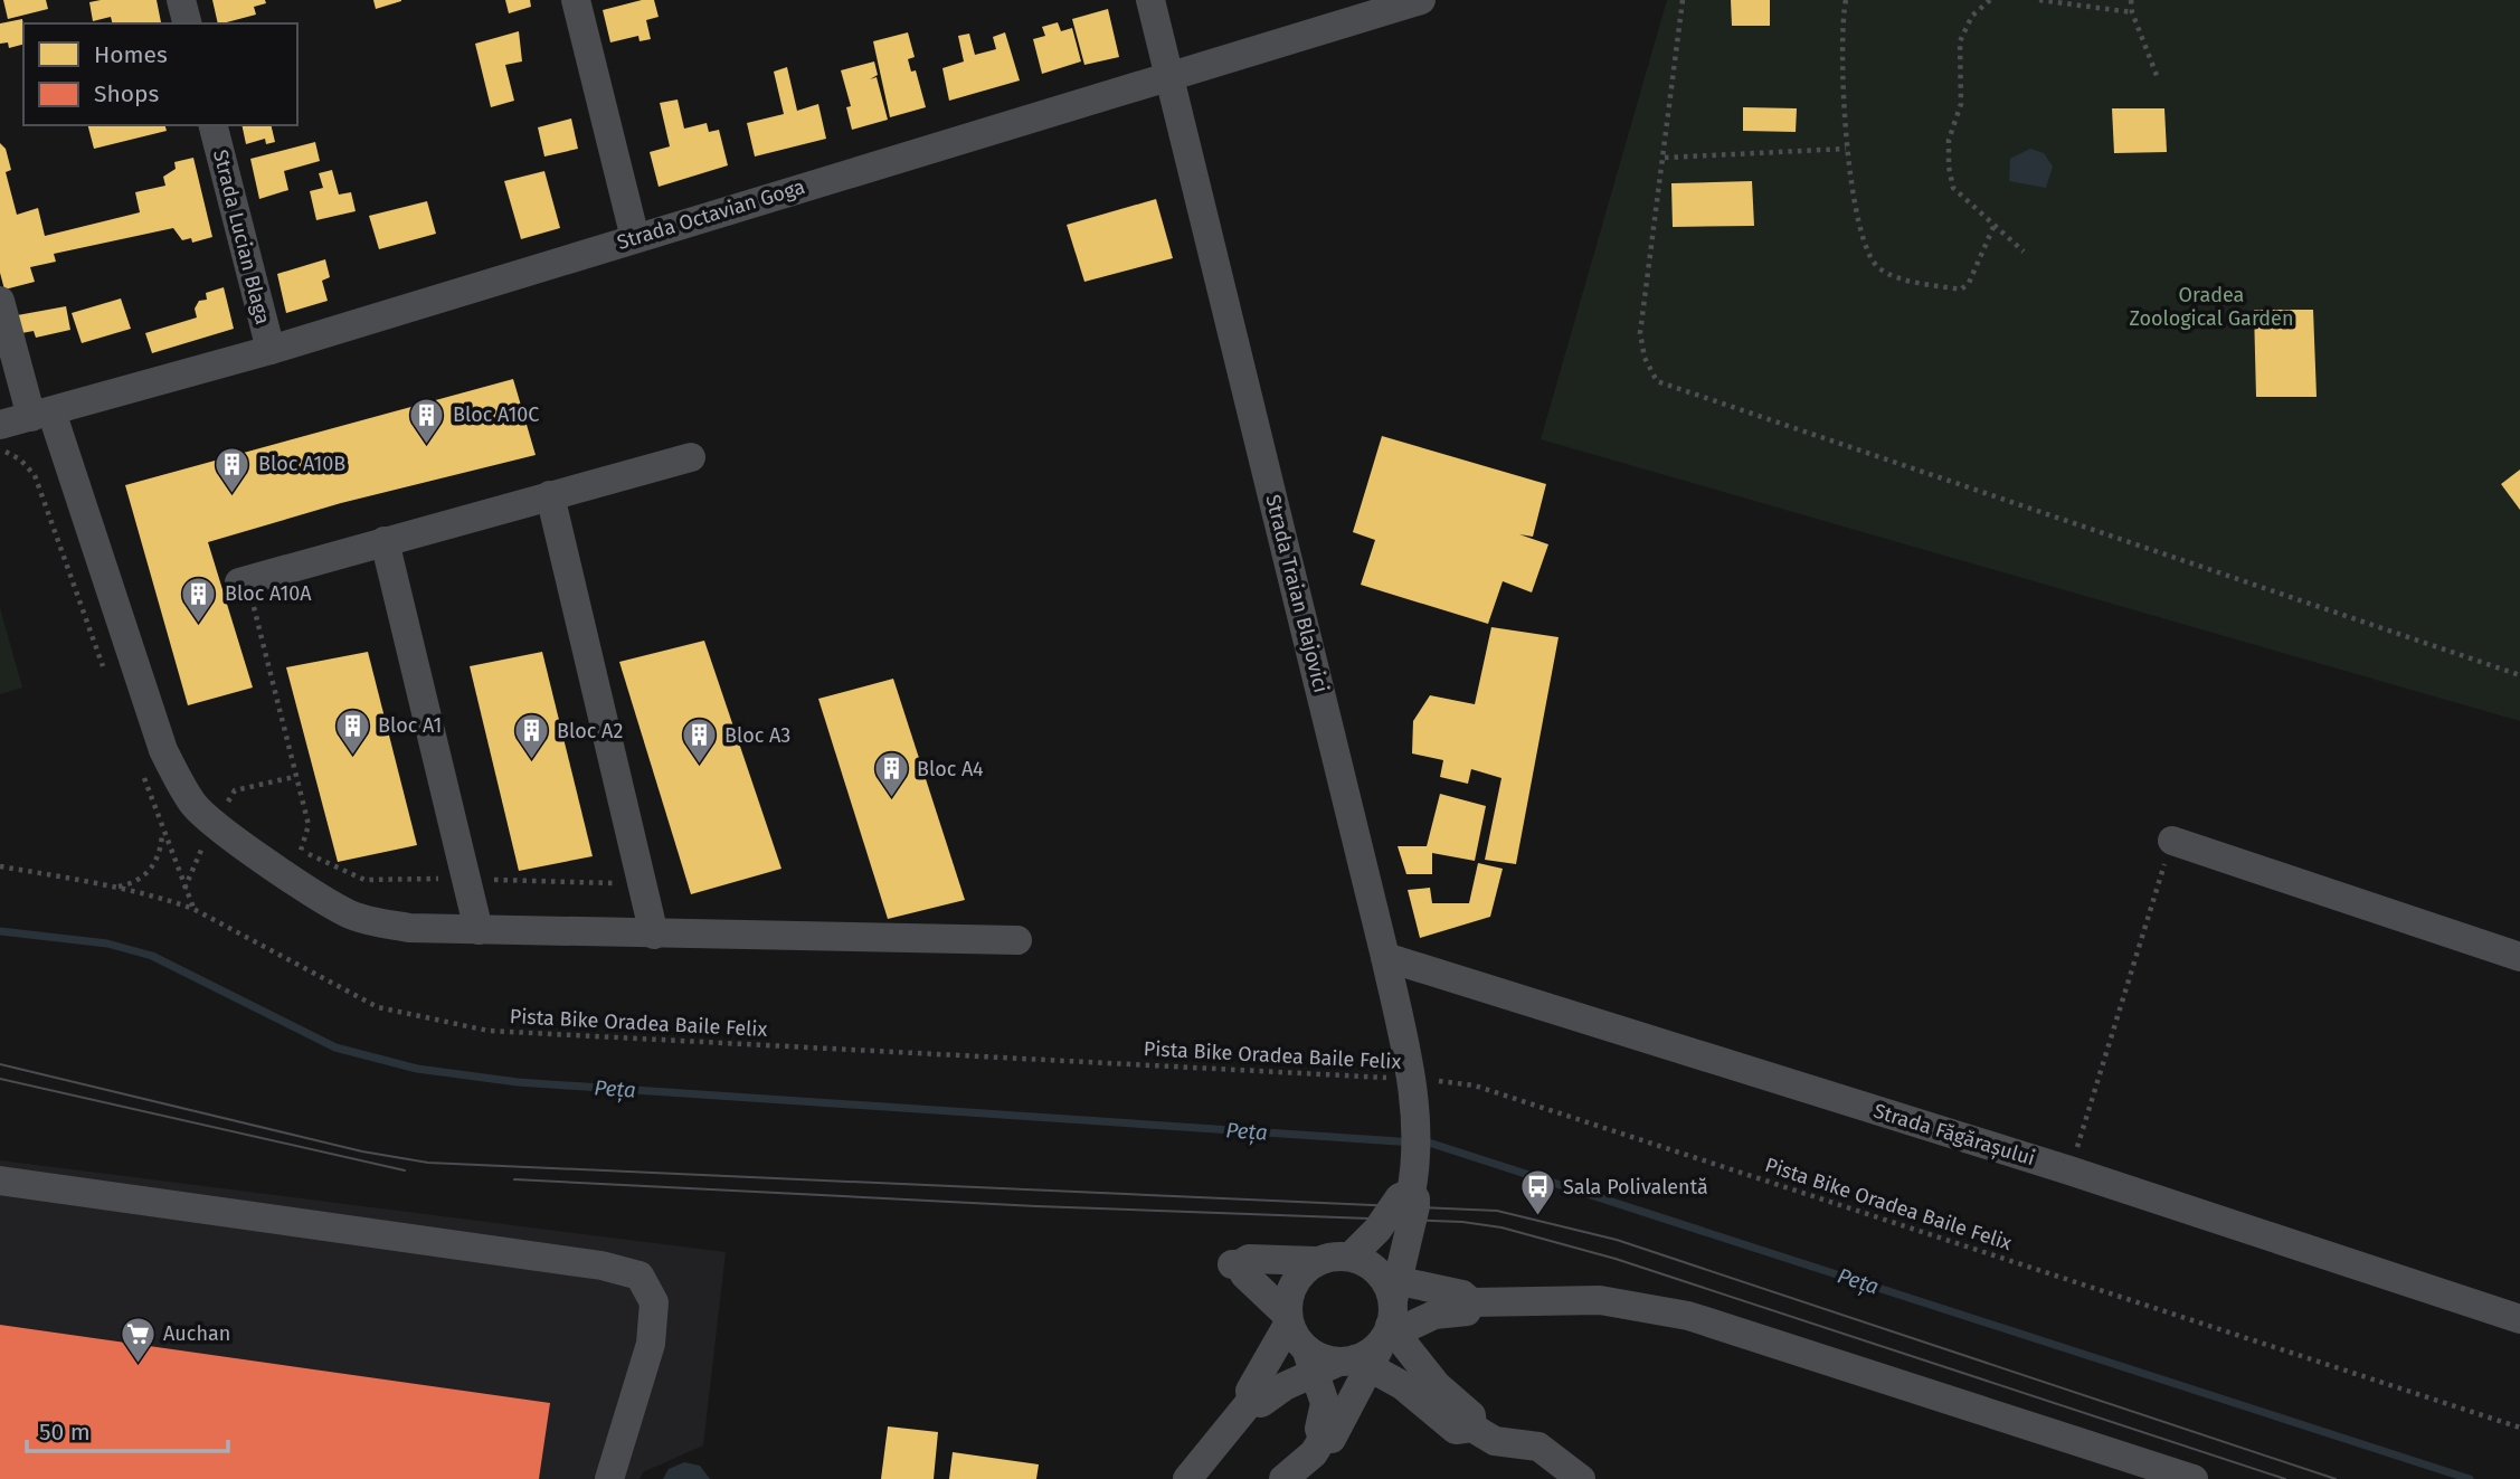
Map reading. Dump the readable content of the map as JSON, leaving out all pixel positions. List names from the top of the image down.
{
  "streets": {
    "street": [
      "Strada Octavian Goga",
      "Strada Lucian Blaga",
      "Strada Traian Blajovici",
      "Strada Făgărașului"
    ],
    "path": ["Pista Bike Oradea Baile Felix"]
  },
  "crossings": [
    ["Strada Octavian Goga", "Strada Lucian Blaga"],
    ["Strada Octavian Goga", "Strada Traian Blajovici"],
    ["Strada Traian Blajovici", "Pista Bike Oradea Baile Felix"],
    ["Strada Traian Blajovici", "Strada Făgărașului"]
  ],
  "water": ["Peța"],
  "parks": ["Oradea Zoological Garden"],
  "places": {
    "building": [
      "Bloc A10C",
      "Bloc A10B",
      "Bloc A10A",
      "Bloc A1",
      "Bloc A2",
      "Bloc A3",
      "Bloc A4"
    ],
    "bus stop": ["Sala Polivalentă"],
    "supermarket": ["Auchan"]
  },
  "legend": ["Homes", "Shops"],
  "scale_bar": "50 m"
}
